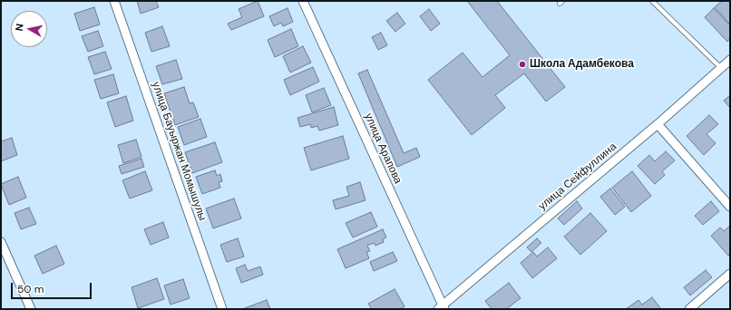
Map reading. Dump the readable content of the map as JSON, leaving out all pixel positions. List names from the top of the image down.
{
  "streets": {
    "street": ["улица Арапова", "улица Бауыржан Момышулы", "улица Сейфуллина"]
  },
  "crossings": [
    ["улица Арапова", "улица Сейфуллина"]
  ],
  "places": ["Школа Адамбекова"],
  "scale_bar": "50 m",
  "north": "left"
}
